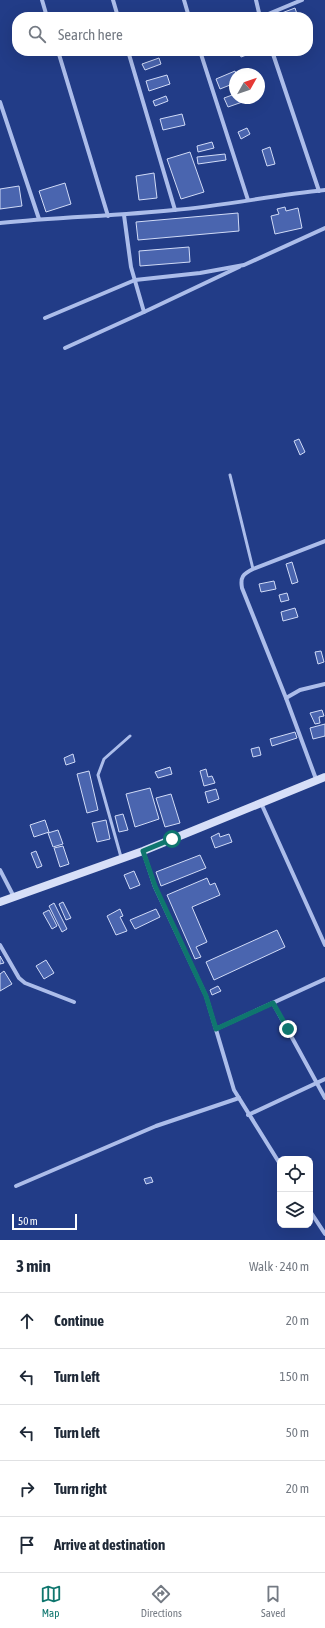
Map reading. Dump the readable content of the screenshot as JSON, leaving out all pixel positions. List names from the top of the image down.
{
  "scale_bar": "50 m",
  "north": "top right",
  "page": {
    "search": "Search here",
    "scale": "50 m",
    "heading": ["3 min", "Walk · 240 m"],
    "list": [
      ["Continue", "20 m"],
      ["Turn left", "150 m"],
      ["Turn left", "50 m"],
      ["Turn right", "20 m"],
      "Arrive at destination"
    ],
    "nav": ["Map", "Directions", "Saved"]
  }
}
